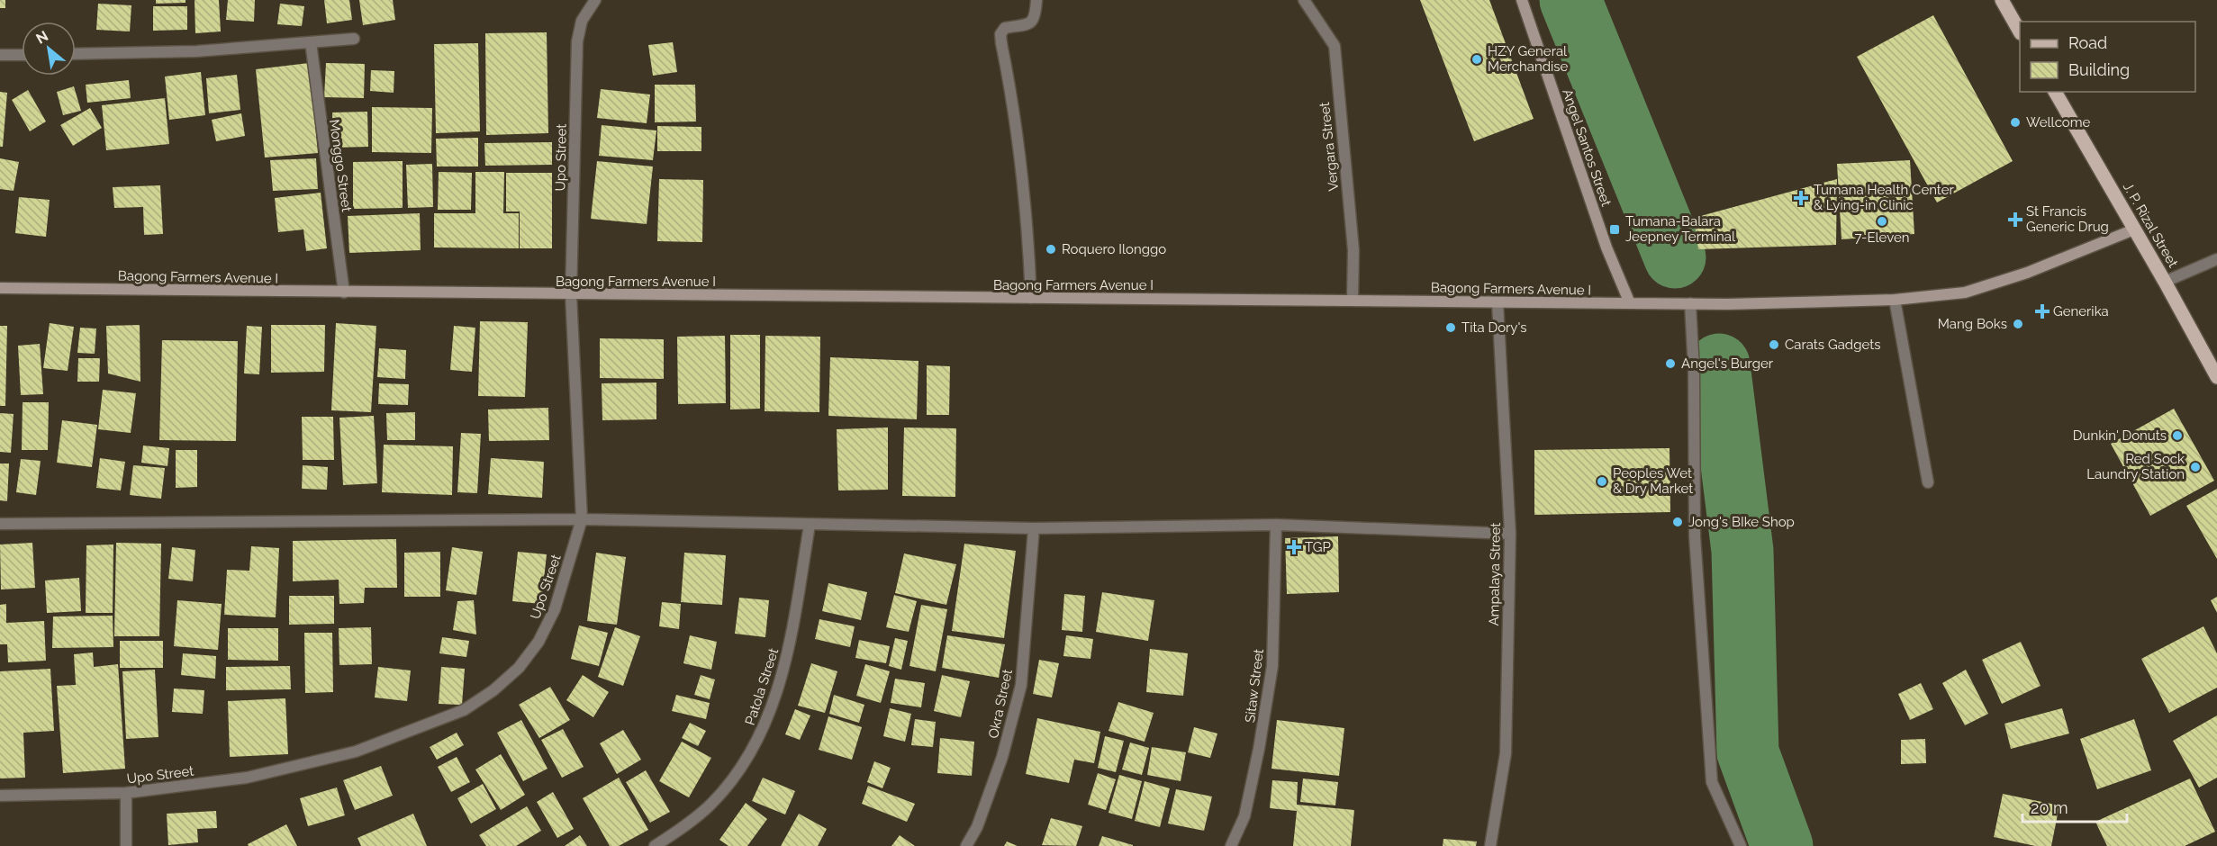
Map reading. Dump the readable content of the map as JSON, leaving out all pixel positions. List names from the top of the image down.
{
  "streets": {
    "main road": ["J. P. Rizal Street"],
    "street": [
      "Vergara Street",
      "Angel Santos Street",
      "Upo Street",
      "Monggo Street",
      "Bagong Farmers Avenue I",
      "Ampalaya Street",
      "Sitaw Street",
      "Patola Street",
      "Okra Street"
    ]
  },
  "crossings": [
    ["Vergara Street", "Bagong Farmers Avenue I"],
    ["Angel Santos Street", "Bagong Farmers Avenue I"],
    ["Upo Street", "Bagong Farmers Avenue I"],
    ["Monggo Street", "Bagong Farmers Avenue I"],
    ["J. P. Rizal Street", "Bagong Farmers Avenue I"],
    ["Bagong Farmers Avenue I", "Ampalaya Street"]
  ],
  "places": {
    "other": [
      "HZY General Merchandise",
      "Wellcome",
      "7-Eleven",
      "Roquero Ilonggo",
      "Mang Boks",
      "Tita Dory's",
      "Carats Gadgets",
      "Angel's Burger",
      "Dunkin' Donuts",
      "Red Sock Laundry Station",
      "Peoples Wet & Dry Market",
      "Jong's BIke Shop"
    ],
    "health": [
      "Tumana Health Center & Lying-in Clinic",
      "St Francis Generic Drug",
      "Generika",
      "TGP"
    ],
    "transit": ["Tumana-Balara Jeepney Terminal"]
  },
  "legend": ["Road", "Building"],
  "scale_bar": "20 m",
  "north": "top left"
}
